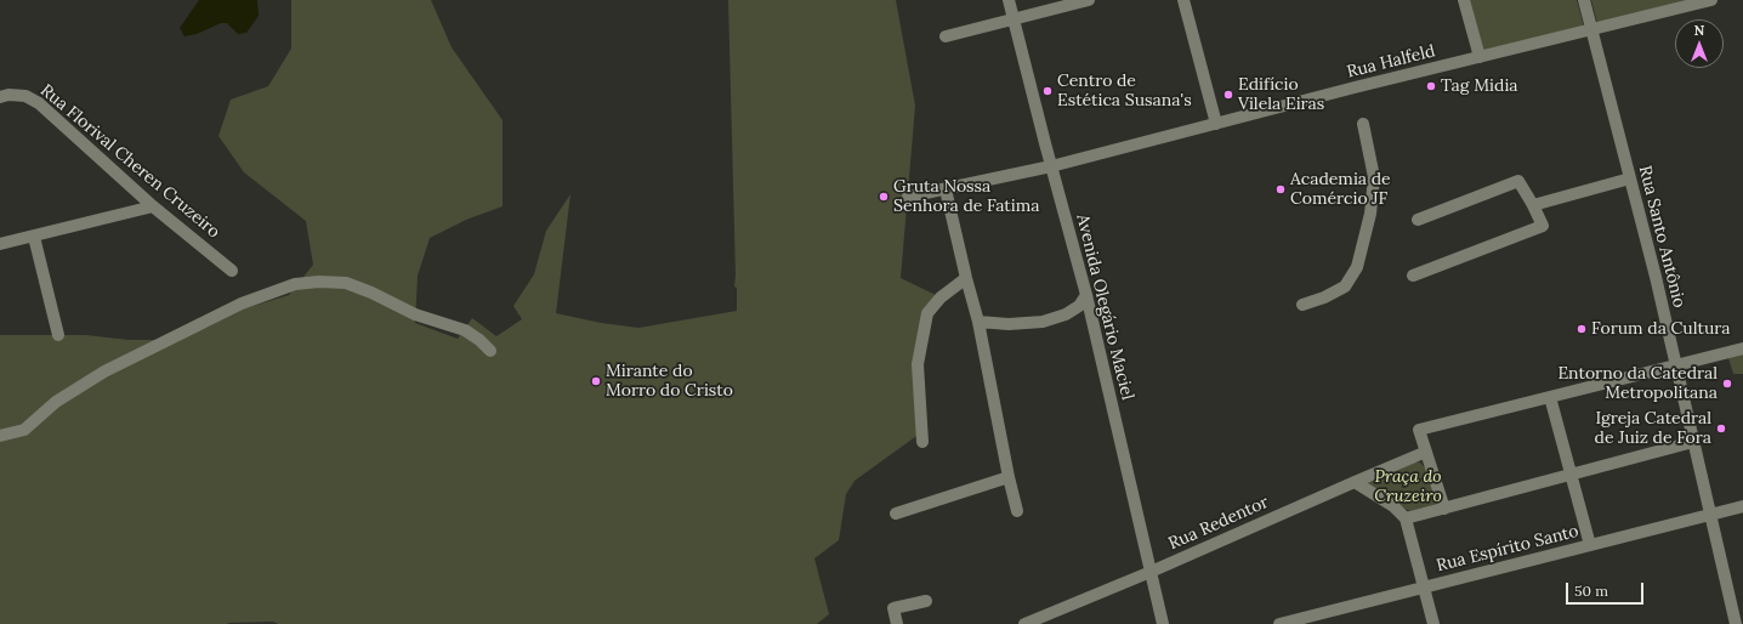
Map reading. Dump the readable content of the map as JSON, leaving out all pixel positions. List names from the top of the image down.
{
  "streets": {
    "street": [
      "Rua Halfeld",
      "Rua Florival Cheren Cruzeiro",
      "Rua Santo Antônio",
      "Avenida Olegário Maciel",
      "Rua Redentor",
      "Rua Espírito Santo"
    ]
  },
  "crossings": [
    ["Rua Halfeld", "Rua Santo Antônio"],
    ["Rua Halfeld", "Avenida Olegário Maciel"],
    ["Rua Santo Antônio", "Rua Espírito Santo"],
    ["Avenida Olegário Maciel", "Rua Redentor"]
  ],
  "parks": ["Praça do Cruzeiro"],
  "places": [
    "Tag Midia",
    "Centro de Estética Susana's",
    "Edifício Vilela Eiras",
    "Academia de Comércio JF",
    "Gruta Nossa Senhora de Fatima",
    "Forum da Cultura",
    "Mirante do Morro do Cristo",
    "Entorno da Catedral Metropolitana",
    "Igreja Catedral de Juiz de Fora"
  ],
  "scale_bar": "50 m",
  "north": "top"
}
